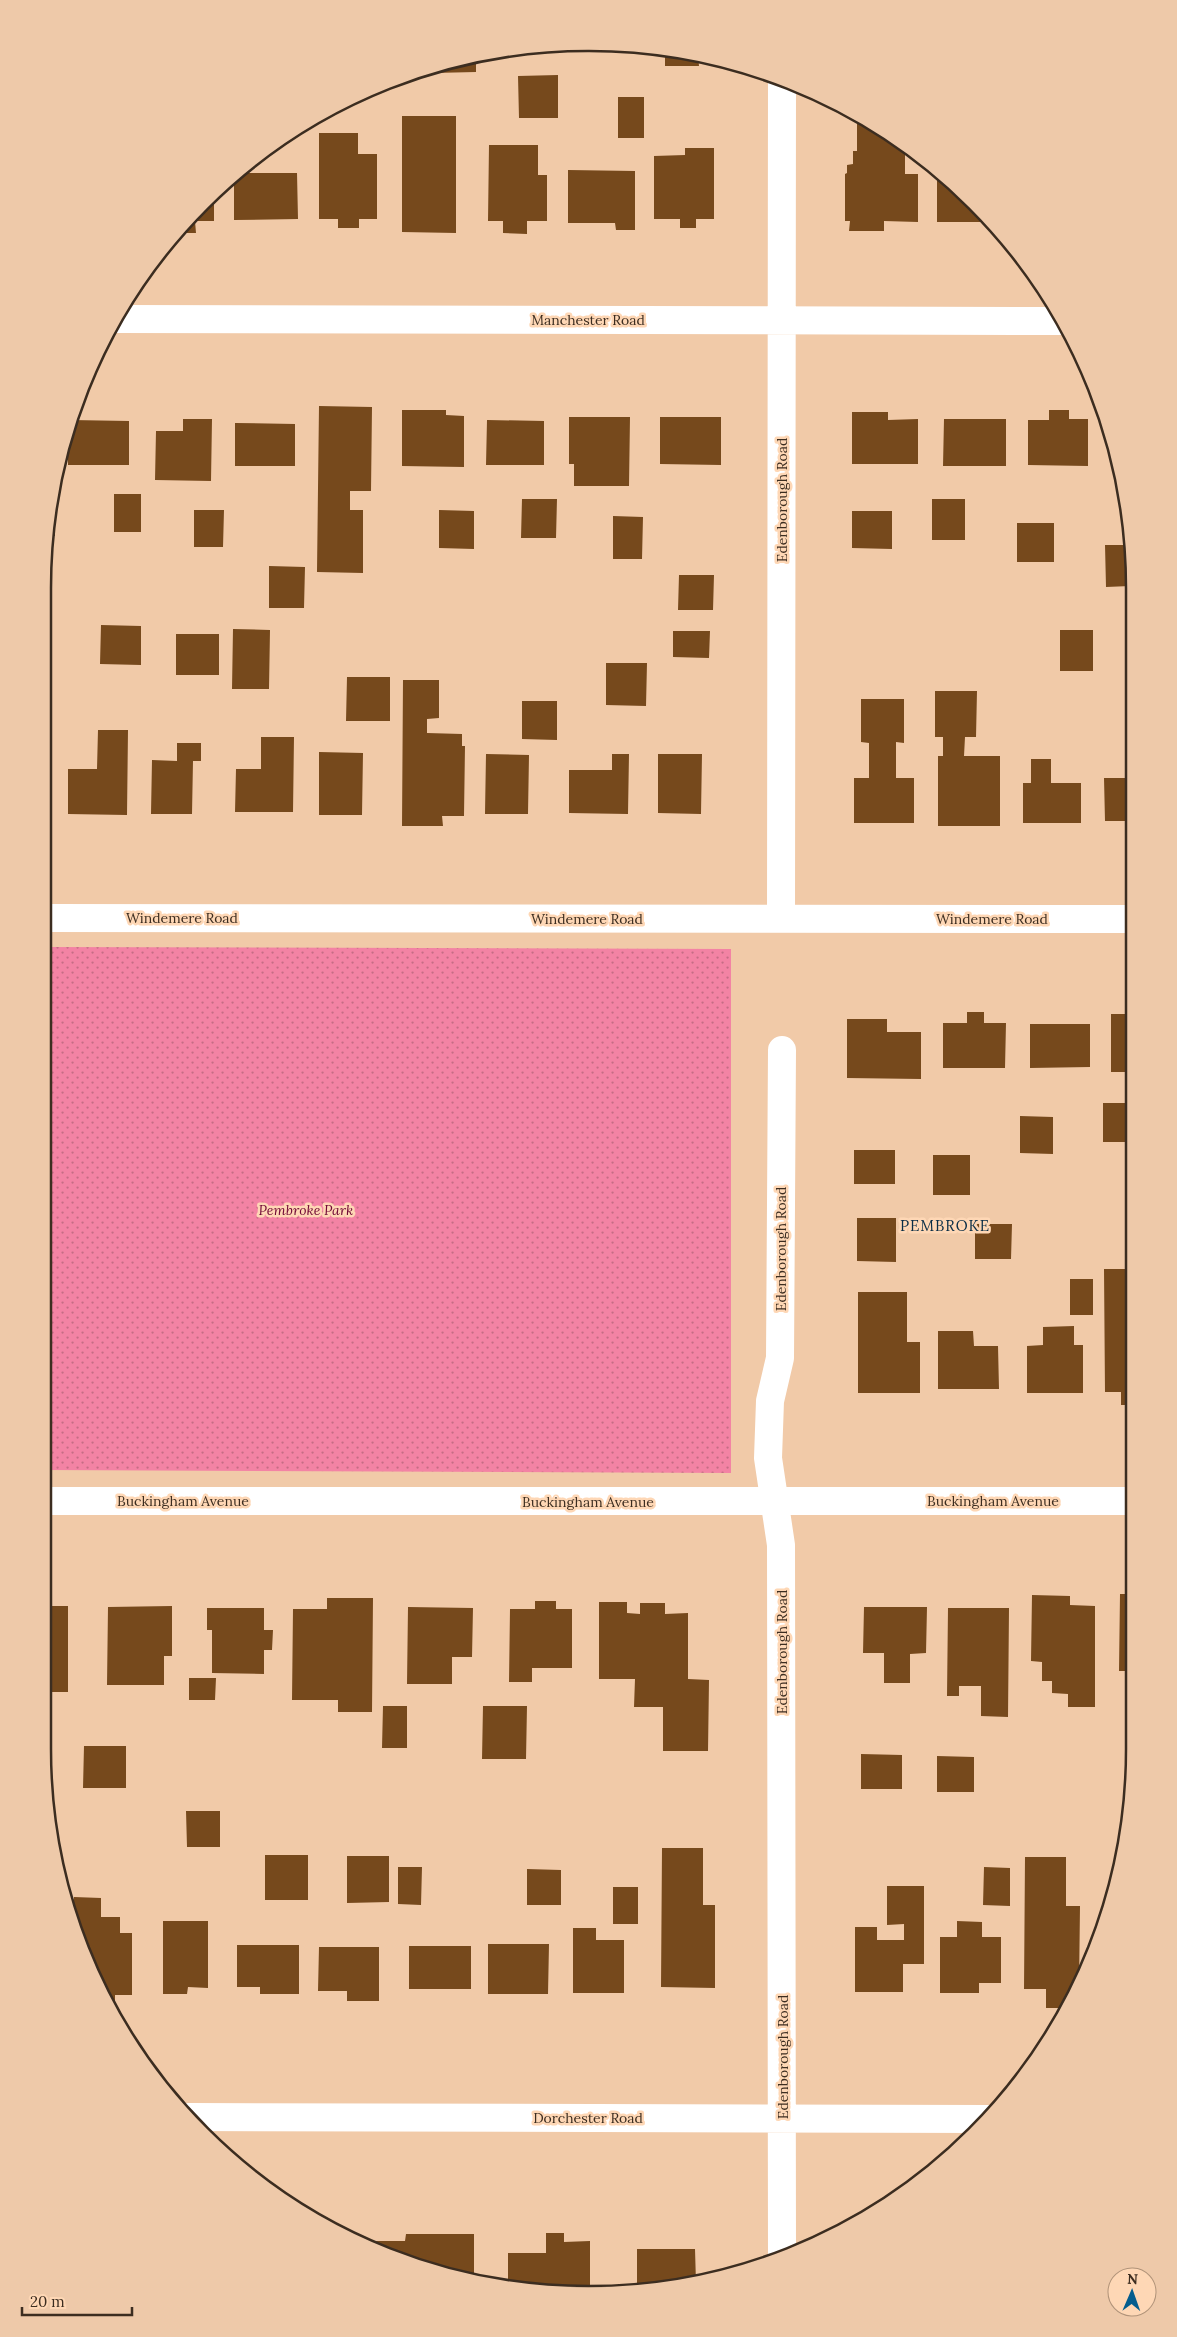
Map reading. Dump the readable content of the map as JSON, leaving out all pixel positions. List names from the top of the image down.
{
  "streets": {
    "street": [
      "Manchester Road",
      "Edenborough Road",
      "Windemere Road",
      "Buckingham Avenue",
      "Dorchester Road"
    ]
  },
  "crossings": [
    ["Manchester Road", "Edenborough Road"],
    ["Edenborough Road", "Windemere Road"],
    ["Edenborough Road", "Buckingham Avenue"],
    ["Edenborough Road", "Dorchester Road"]
  ],
  "districts": ["PEMBROKE"],
  "parks": ["Pembroke Park"],
  "scale_bar": "20 m",
  "north": "top"
}
